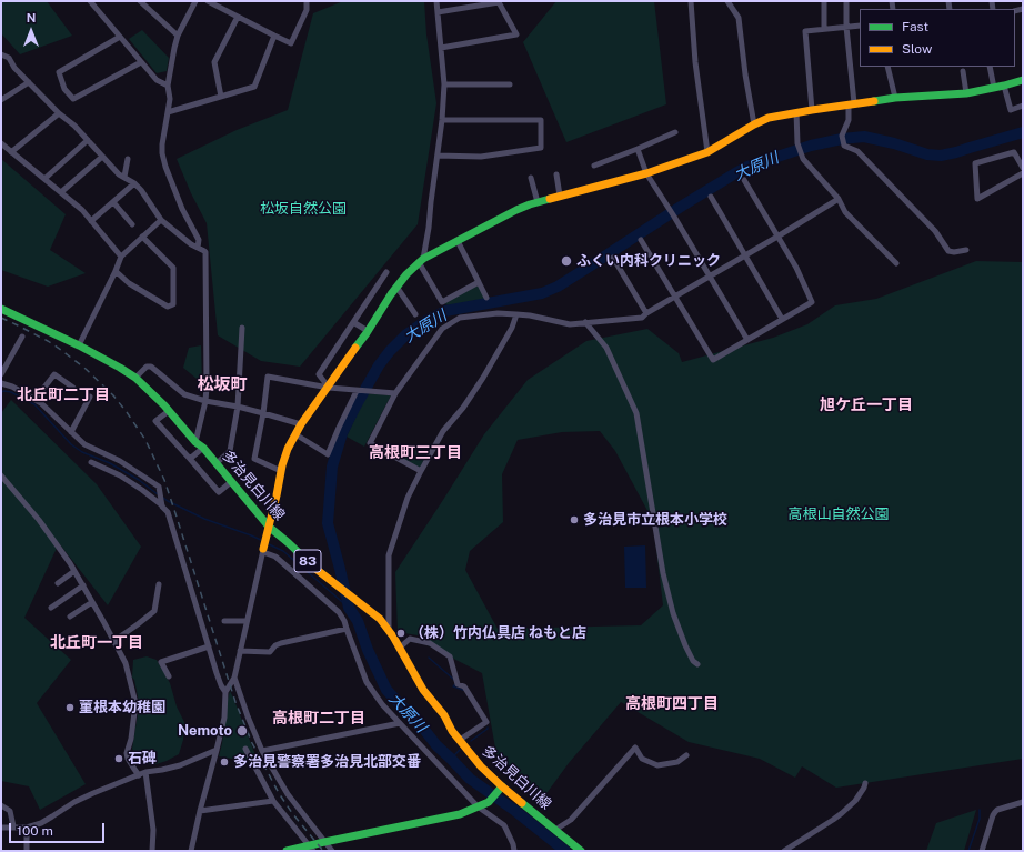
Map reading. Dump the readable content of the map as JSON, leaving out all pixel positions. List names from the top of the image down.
{
  "streets": {
    "street": ["多治見白川線", "83"]
  },
  "districts": [
    "松坂町",
    "北丘町二丁目",
    "旭ケ丘一丁目",
    "高根町三丁目",
    "北丘町一丁目",
    "高根町四丁目",
    "高根町二丁目"
  ],
  "water": ["大原川"],
  "parks": ["松坂自然公園", "高根山自然公園"],
  "places": [
    "ふくい内科クリニック",
    "多治見市立根本小学校",
    "（株）竹内仏具店 ねもと店",
    "菫根本幼稚園",
    "Nemoto",
    "石碑",
    "多治見警察署多治見北部交番"
  ],
  "legend": ["Fast", "Slow"],
  "scale_bar": "100 m",
  "north": "top"
}
